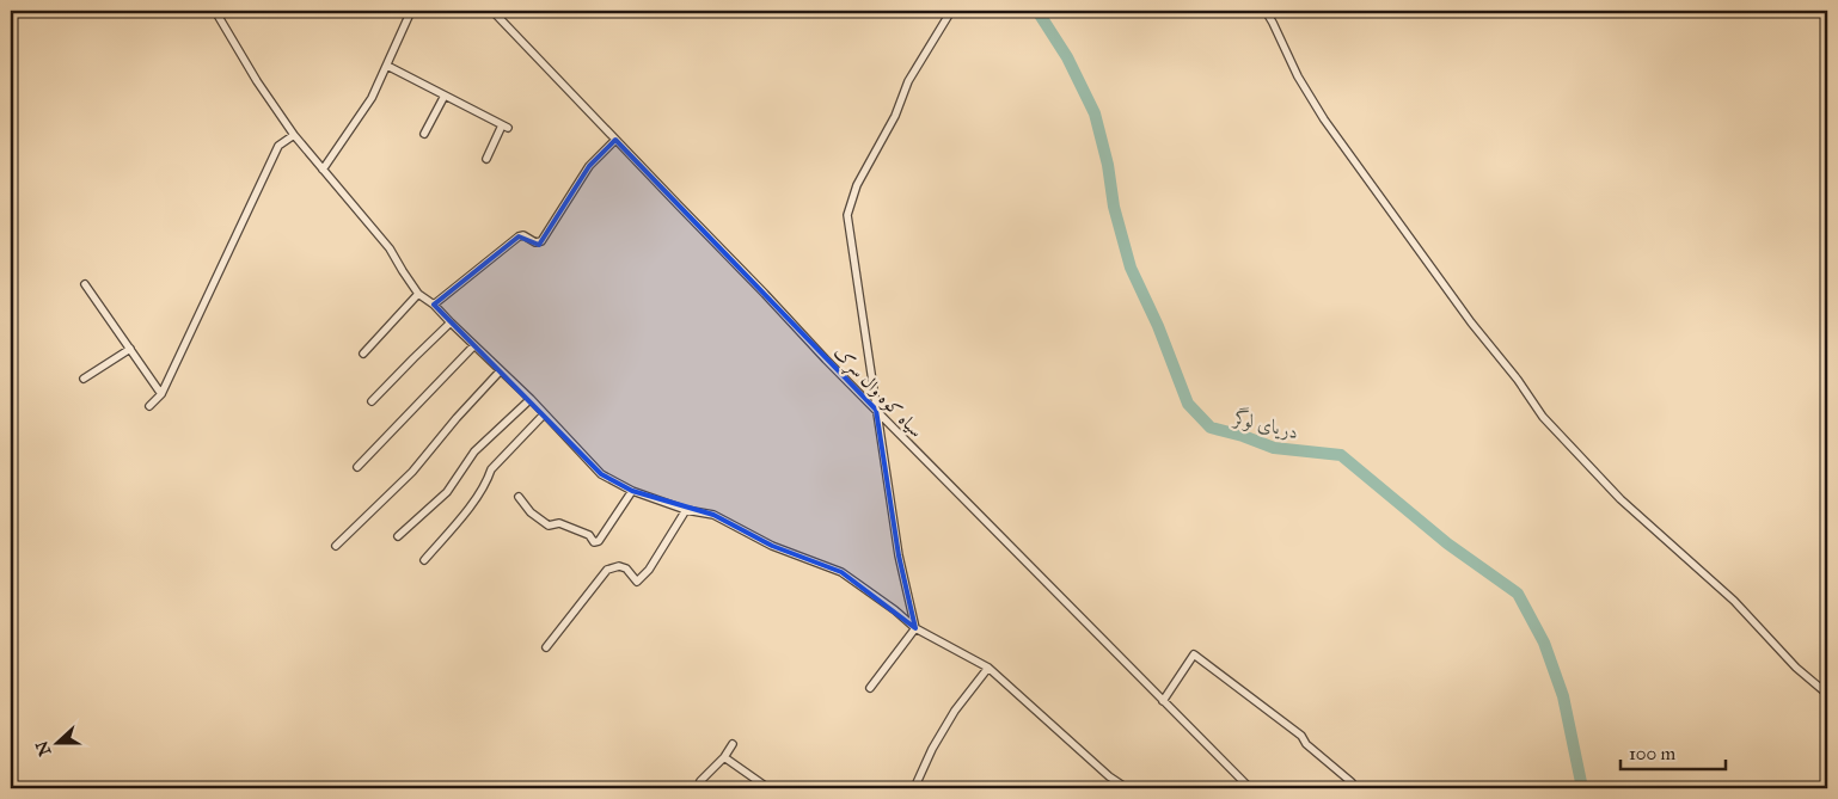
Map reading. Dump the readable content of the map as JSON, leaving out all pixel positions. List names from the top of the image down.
{
  "streets": {
    "street": ["سیاه کوه وال سړک"]
  },
  "water": ["دریای لوگر"],
  "scale_bar": "100 m",
  "north": "left"
}
